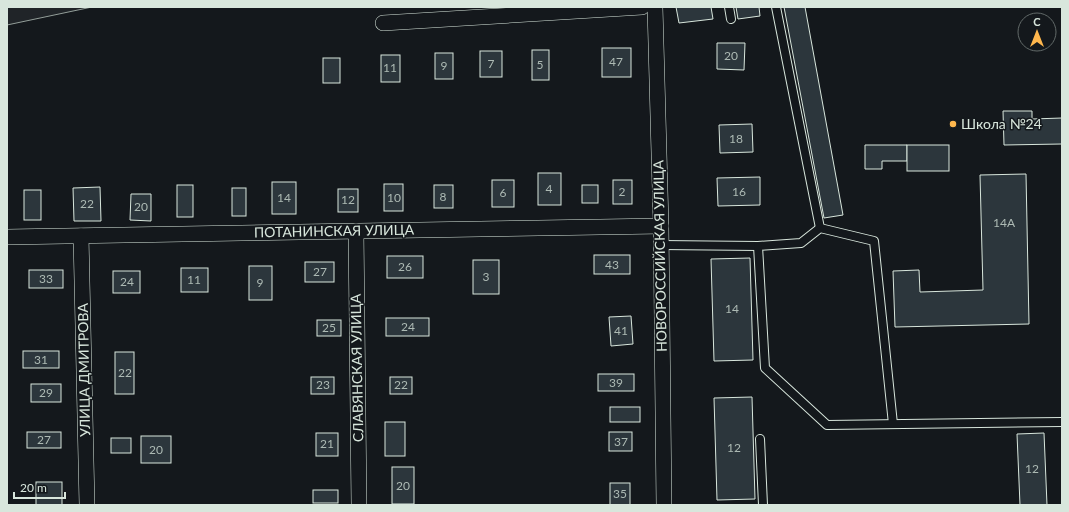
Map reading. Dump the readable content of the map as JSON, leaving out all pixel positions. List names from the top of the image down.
{
  "streets": {
    "street": [
      "ПОТАНИНСКАЯ УЛИЦА",
      "НОВОРОССИЙСКАЯ УЛИЦА",
      "СЛАВЯНСКАЯ УЛИЦА",
      "УЛИЦА ДМИТРОВА"
    ]
  },
  "crossings": [
    ["ПОТАНИНСКАЯ УЛИЦА", "НОВОРОССИЙСКАЯ УЛИЦА"],
    ["ПОТАНИНСКАЯ УЛИЦА", "СЛАВЯНСКАЯ УЛИЦА"],
    ["ПОТАНИНСКАЯ УЛИЦА", "УЛИЦА ДМИТРОВА"]
  ],
  "places": ["Школа №24"],
  "house_numbers": [
    "20",
    "47",
    "7",
    "5",
    "9",
    "11",
    "18",
    "4",
    "2",
    "16",
    "6",
    "8",
    "14",
    "10",
    "12",
    "22",
    "20",
    "14А",
    "43",
    "26",
    "27",
    "3",
    "33",
    "11",
    "24",
    "9",
    "14",
    "24",
    "25",
    "41",
    "31",
    "22",
    "39",
    "23",
    "22",
    "29",
    "27",
    "37",
    "21",
    "12",
    "20",
    "12",
    "20",
    "35"
  ],
  "scale_bar": "20 m",
  "north": "top"
}
